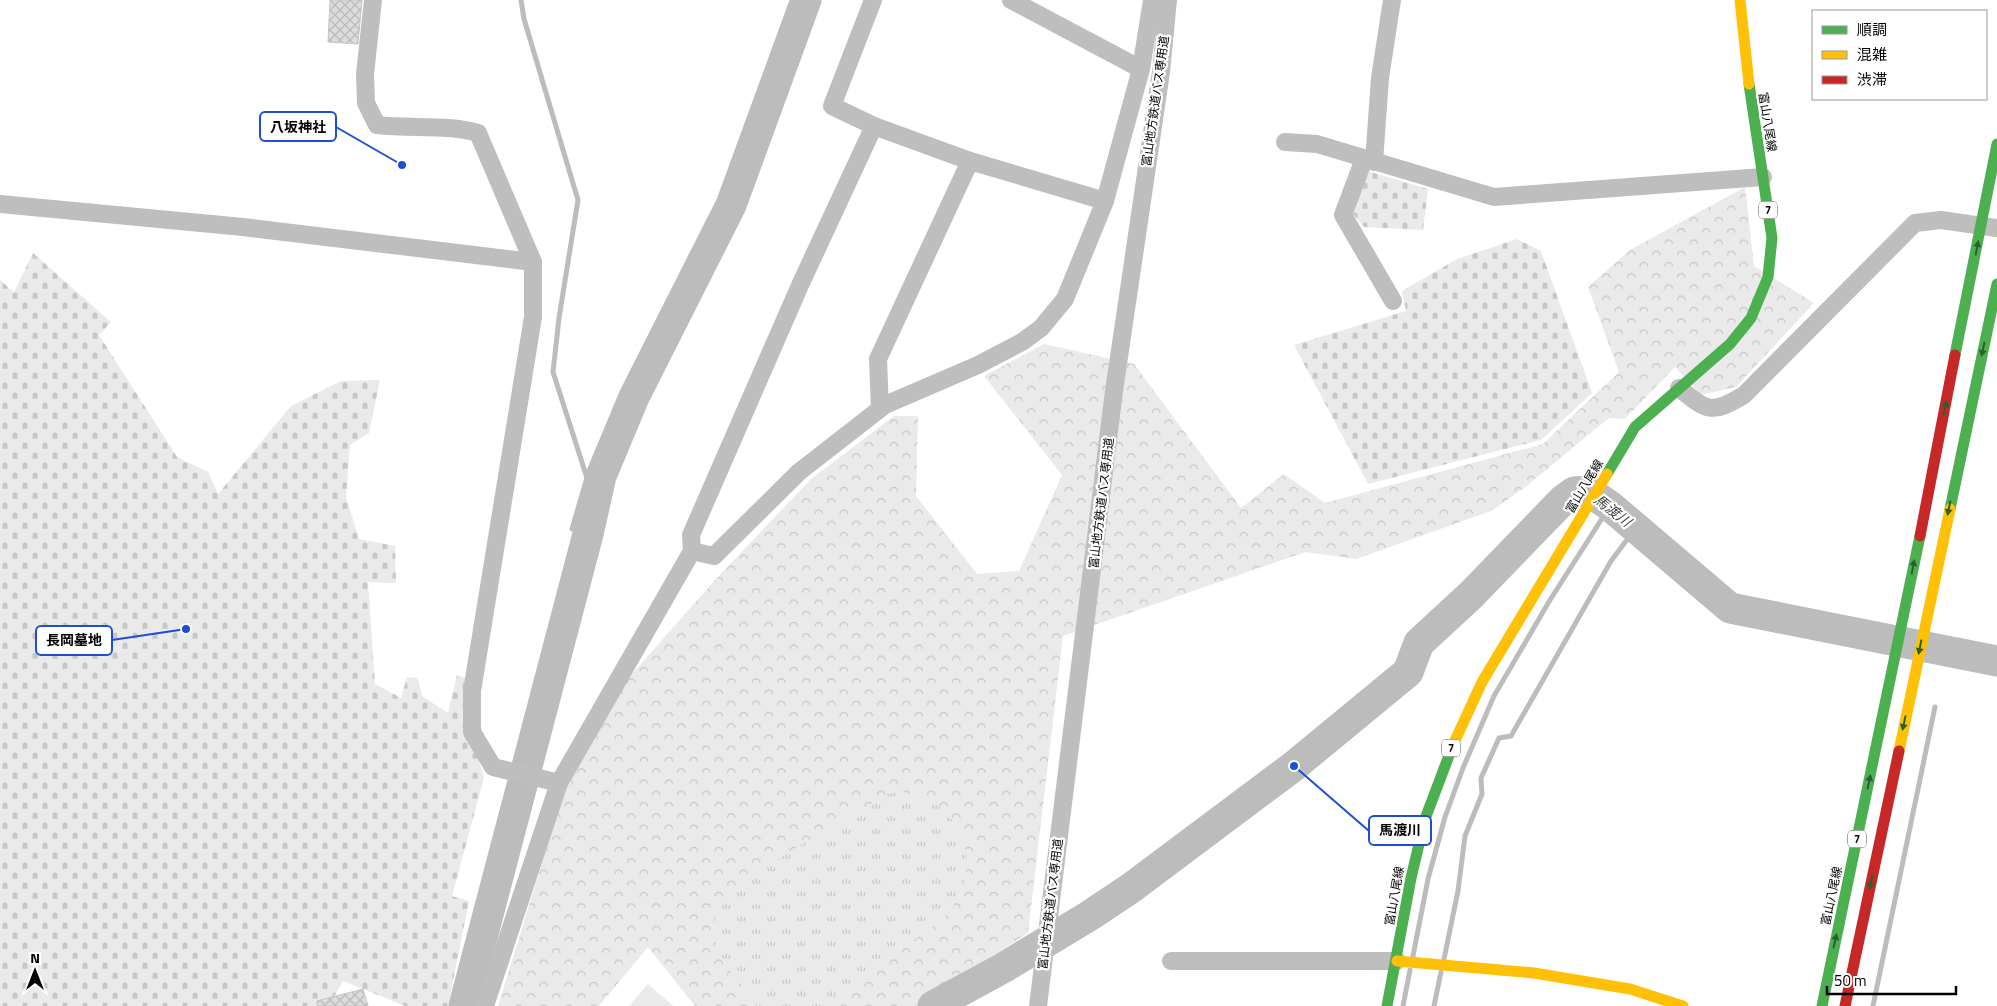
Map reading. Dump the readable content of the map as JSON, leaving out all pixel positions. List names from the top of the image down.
{
  "streets": {
    "main road": ["富山八尾線", "7"],
    "street": ["富山地方鉄道バス専用道"]
  },
  "water": ["馬渡川"],
  "places": ["八坂神社", "長岡墓地", "馬渡川"],
  "legend": ["順調", "混雑", "渋滞"],
  "scale_bar": "50 m",
  "north": "top"
}
